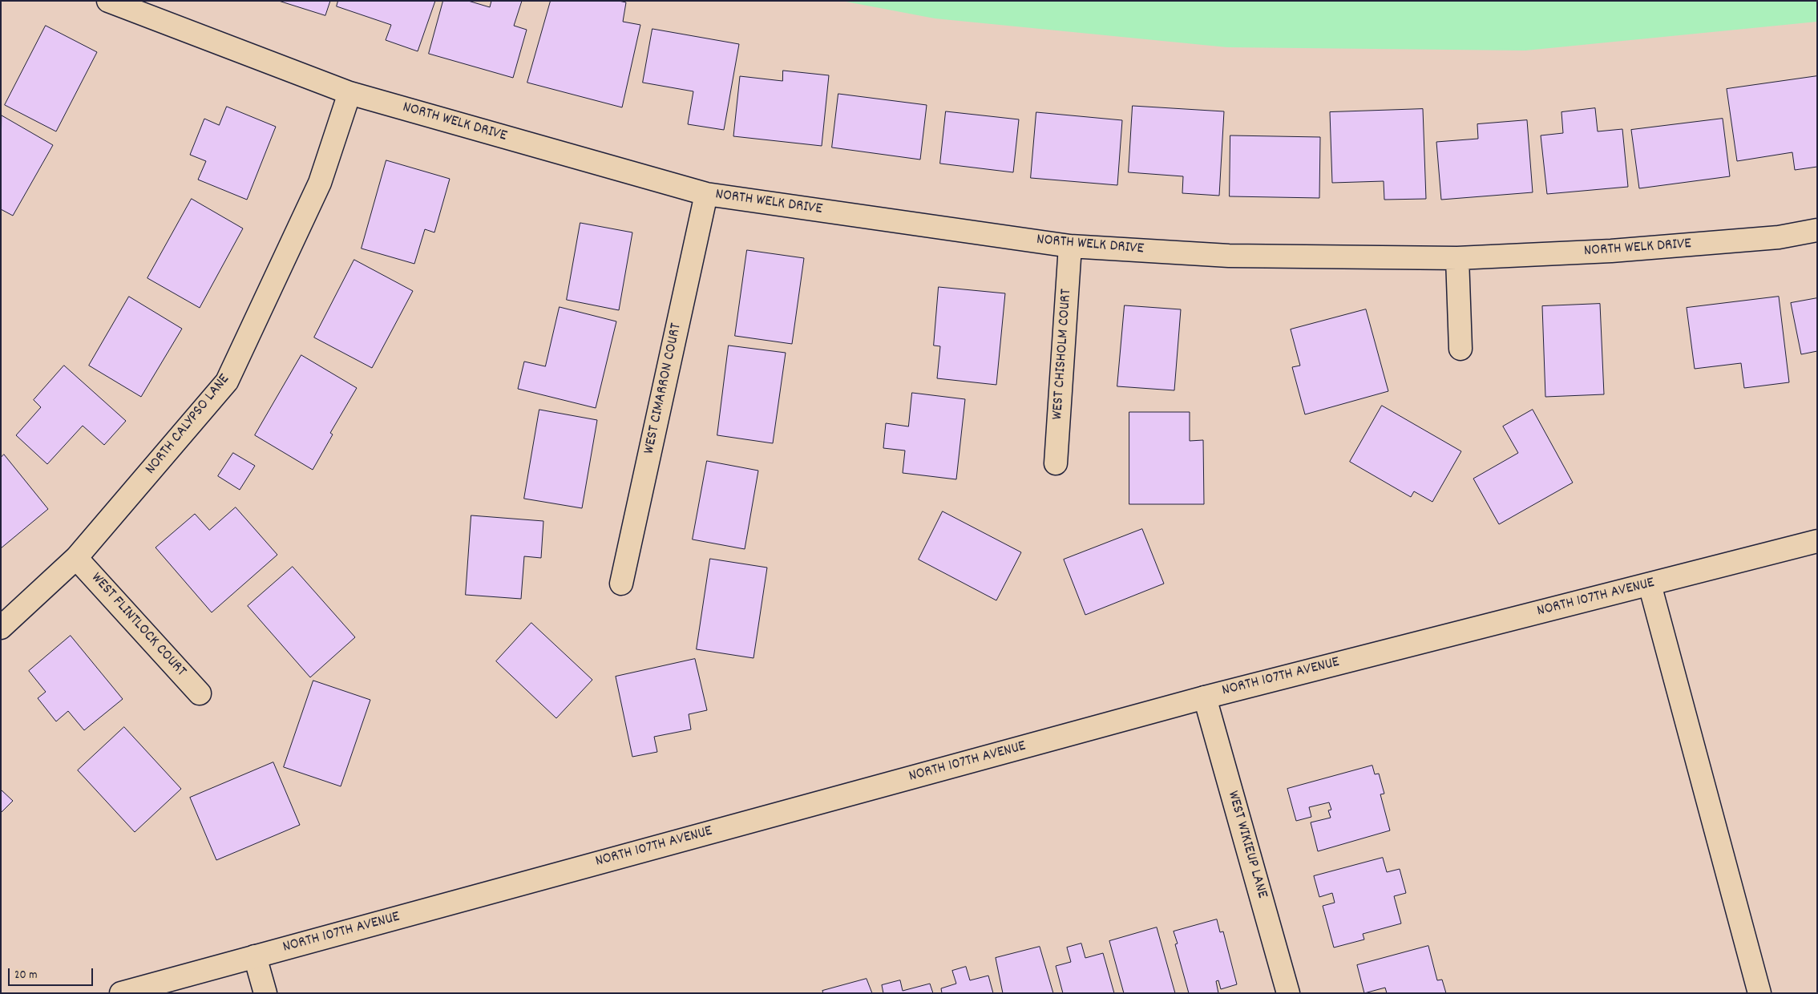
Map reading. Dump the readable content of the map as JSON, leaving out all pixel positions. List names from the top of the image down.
{
  "streets": {
    "street": [
      "NORTH WELK DRIVE",
      "WEST CHISHOLM COURT",
      "WEST CIMARRON COURT",
      "NORTH CALYPSO LANE",
      "NORTH 107TH AVENUE",
      "WEST FLINTLOCK COURT",
      "WEST WIKIEUP LANE"
    ]
  },
  "crossings": [
    ["NORTH WELK DRIVE", "WEST CHISHOLM COURT"],
    ["NORTH WELK DRIVE", "WEST CIMARRON COURT"],
    ["NORTH WELK DRIVE", "NORTH CALYPSO LANE"],
    ["NORTH CALYPSO LANE", "WEST FLINTLOCK COURT"],
    ["NORTH 107TH AVENUE", "WEST WIKIEUP LANE"]
  ],
  "scale_bar": "20 m"
}
